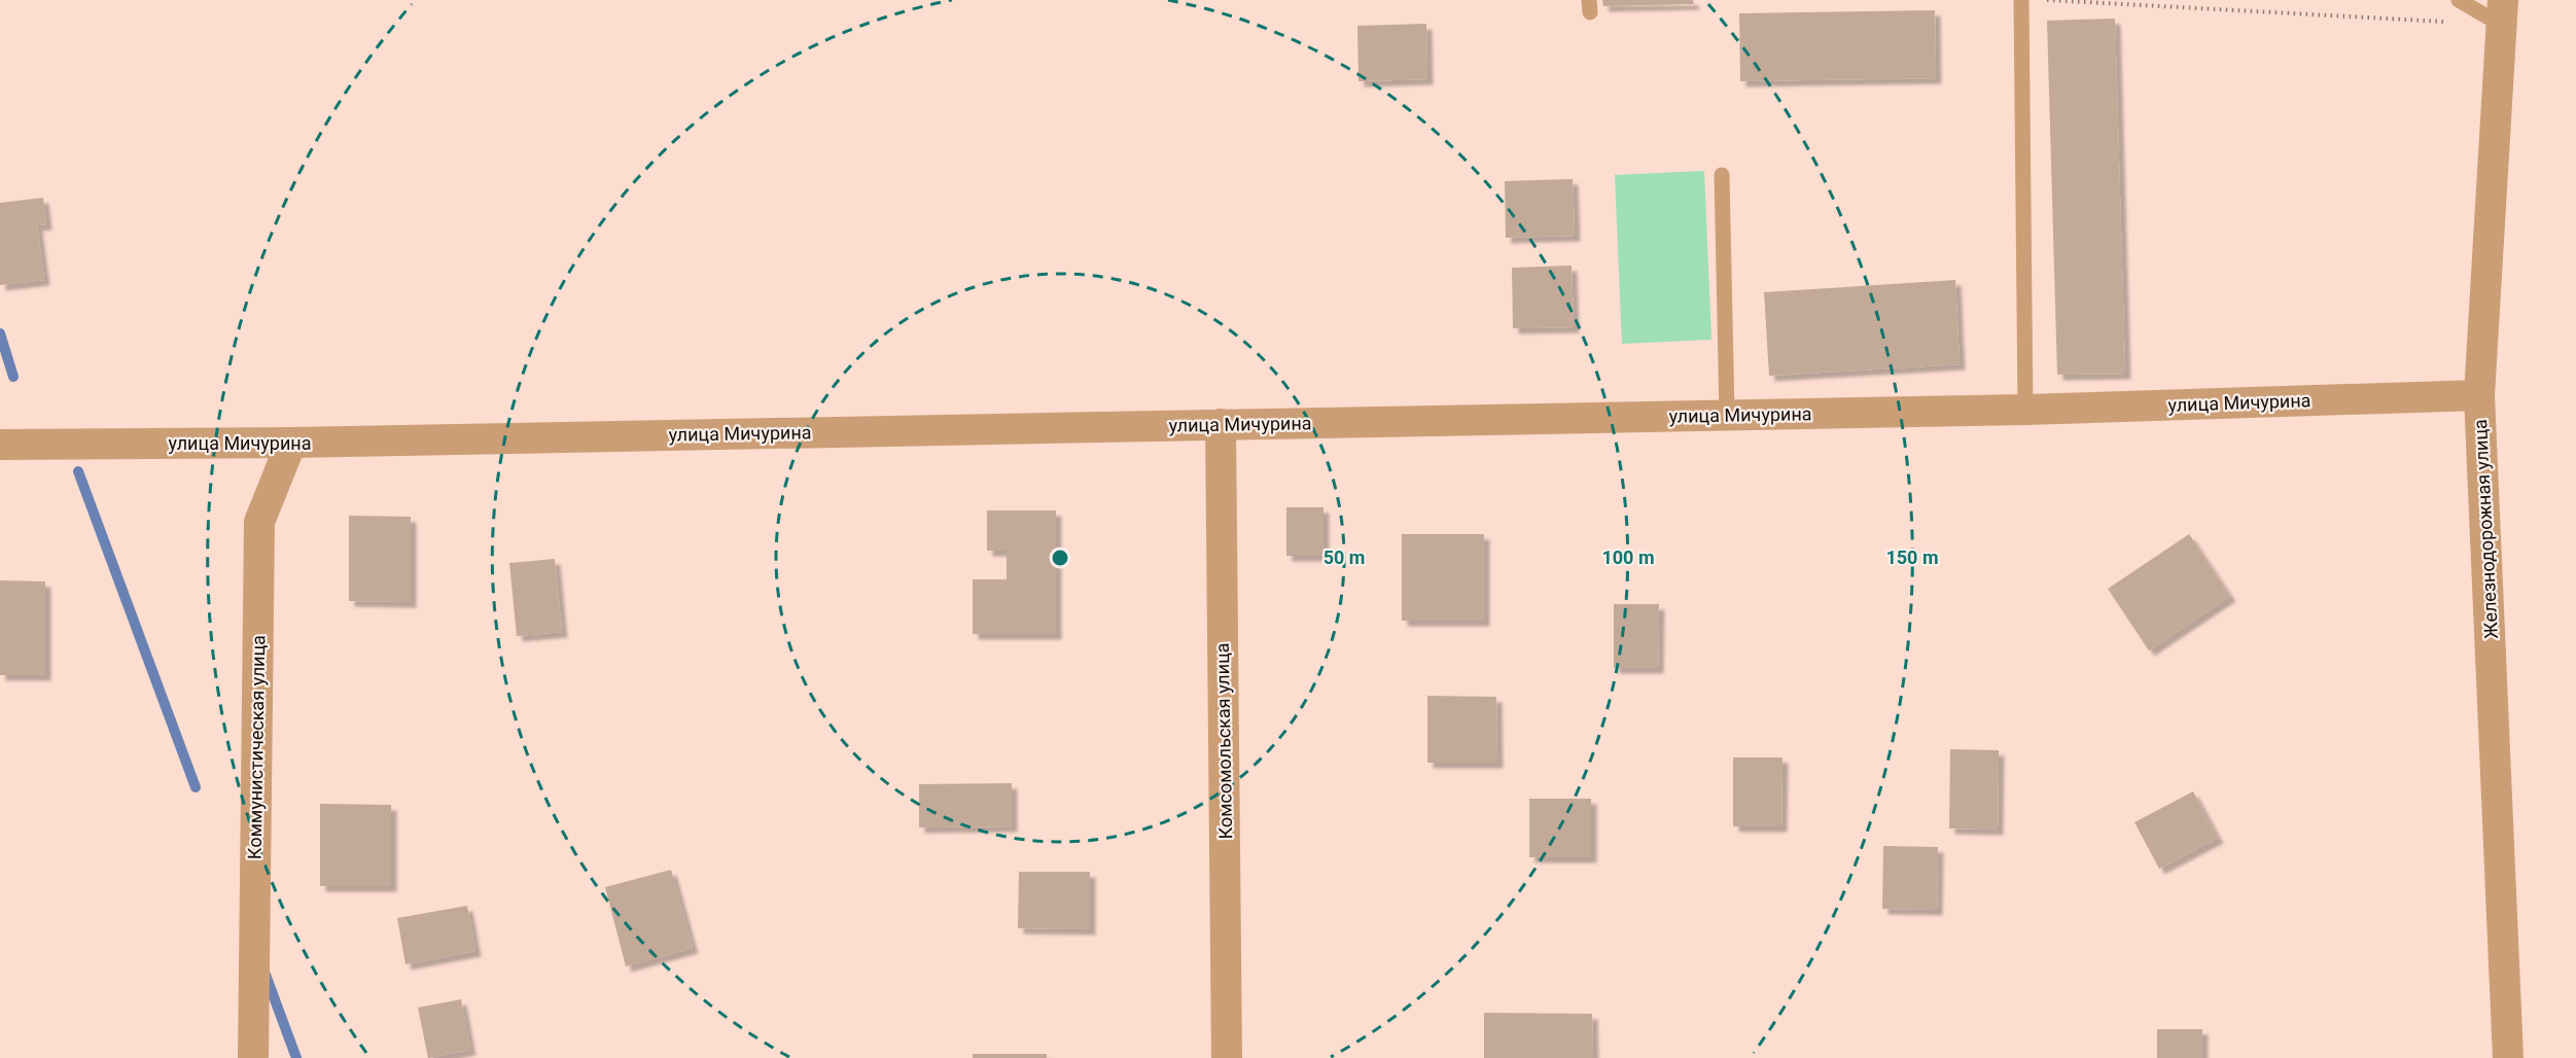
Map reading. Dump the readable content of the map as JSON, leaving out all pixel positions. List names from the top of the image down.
{
  "streets": {
    "street": [
      "улица Мичурина",
      "Железнодорожная улица",
      "Комсомольская улица",
      "Коммунистическая улица"
    ]
  },
  "crossings": [
    ["улица Мичурина", "Железнодорожная улица"],
    ["улица Мичурина", "Комсомольская улица"],
    ["улица Мичурина", "Коммунистическая улица"]
  ],
  "rings": ["50 m", "100 m", "150 m"]
}
